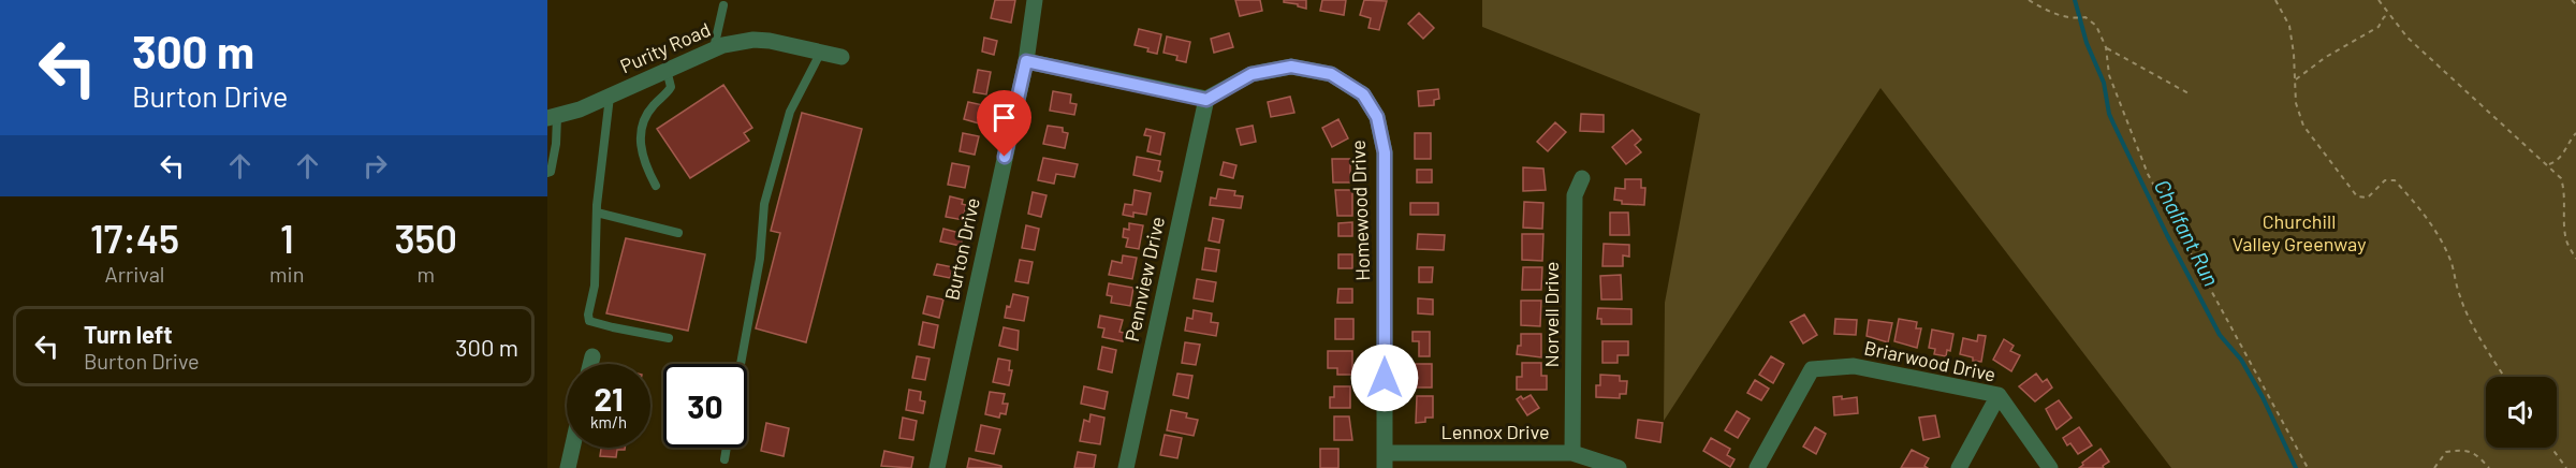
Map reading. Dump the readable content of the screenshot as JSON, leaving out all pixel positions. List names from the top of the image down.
{
  "streets": {
    "street": [
      "Purity Road",
      "Homewood Drive",
      "Burton Drive",
      "Pennview Drive",
      "Norvell Drive",
      "Briarwood Drive",
      "Lennox Drive"
    ]
  },
  "crossings": [
    ["Homewood Drive", "Pennview Drive"],
    ["Homewood Drive", "Lennox Drive"],
    ["Norvell Drive", "Lennox Drive"]
  ],
  "water": ["Chalfant Run"],
  "parks": ["Churchill Valley Greenway"],
  "page": {
    "turn": ["300 m", "Burton Drive"],
    "eta": [
      "17:45",
      "Arrival",
      "1",
      "min",
      "350",
      "m"
    ],
    "list": [
      {
        "name": "Turn left",
        "note": "Burton Drive",
        "value": "300 m"
      }
    ],
    "speed": "21 km/h",
    "limit": "30"
  }
}
